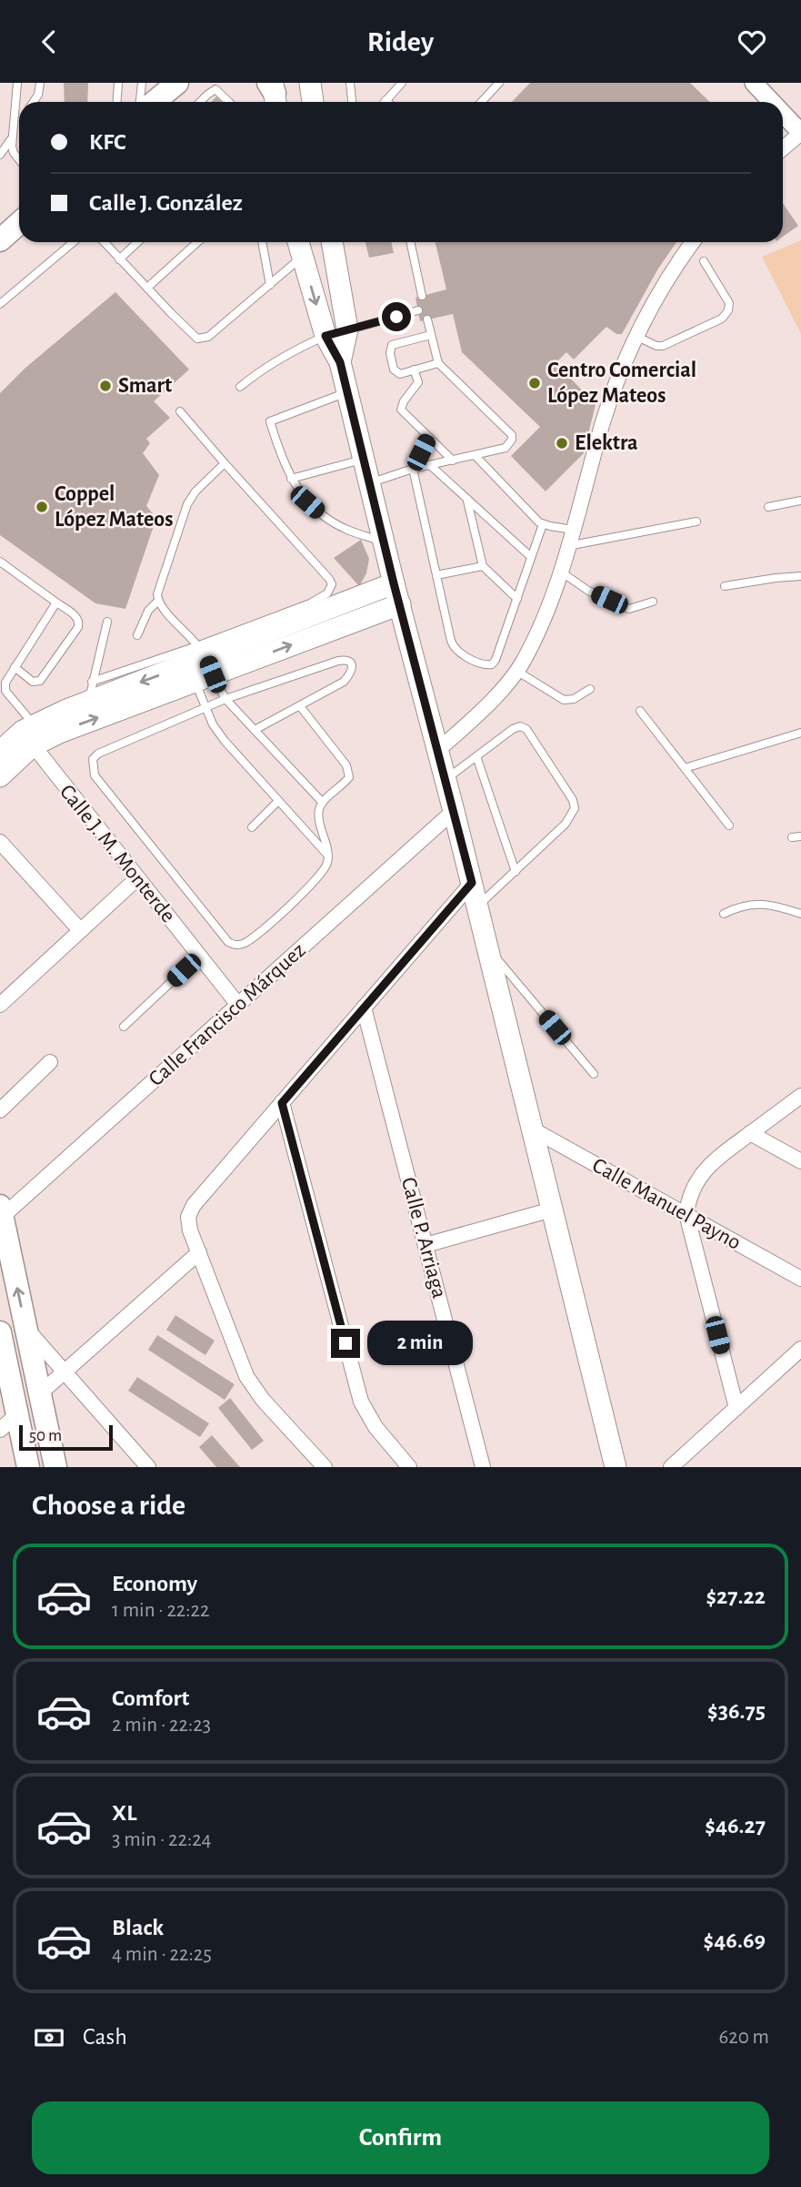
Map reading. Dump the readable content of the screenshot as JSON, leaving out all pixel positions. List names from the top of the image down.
{
  "streets": {
    "street": [
      "Calle J. M. Monterde",
      "Calle Francisco Márquez",
      "Calle Manuel Payno",
      "Calle P. Arriaga"
    ]
  },
  "crossings": [
    ["Calle J. M. Monterde", "Calle Francisco Márquez"]
  ],
  "places": [
    "Centro Comercial López Mateos",
    "Smart",
    "Elektra",
    "Coppel López Mateos"
  ],
  "scale_bar": "50 m",
  "page": {
    "header": "Ridey",
    "banner": ["KFC", "Calle J. González"],
    "bubble": "2 min",
    "scale": "50 m",
    "heading": "Choose a ride",
    "list": [
      {
        "name": "Economy",
        "note": "1 min · 22:22",
        "value": "$27.22"
      },
      {
        "name": "Comfort",
        "note": "2 min · 22:23",
        "value": "$36.75"
      },
      {
        "name": "XL",
        "note": "3 min · 22:24",
        "value": "$46.27"
      },
      {
        "name": "Black",
        "note": "4 min · 22:25",
        "value": "$46.69"
      }
    ],
    "pay": ["Cash", "620 m"],
    "buttons": "Confirm"
  }
}
